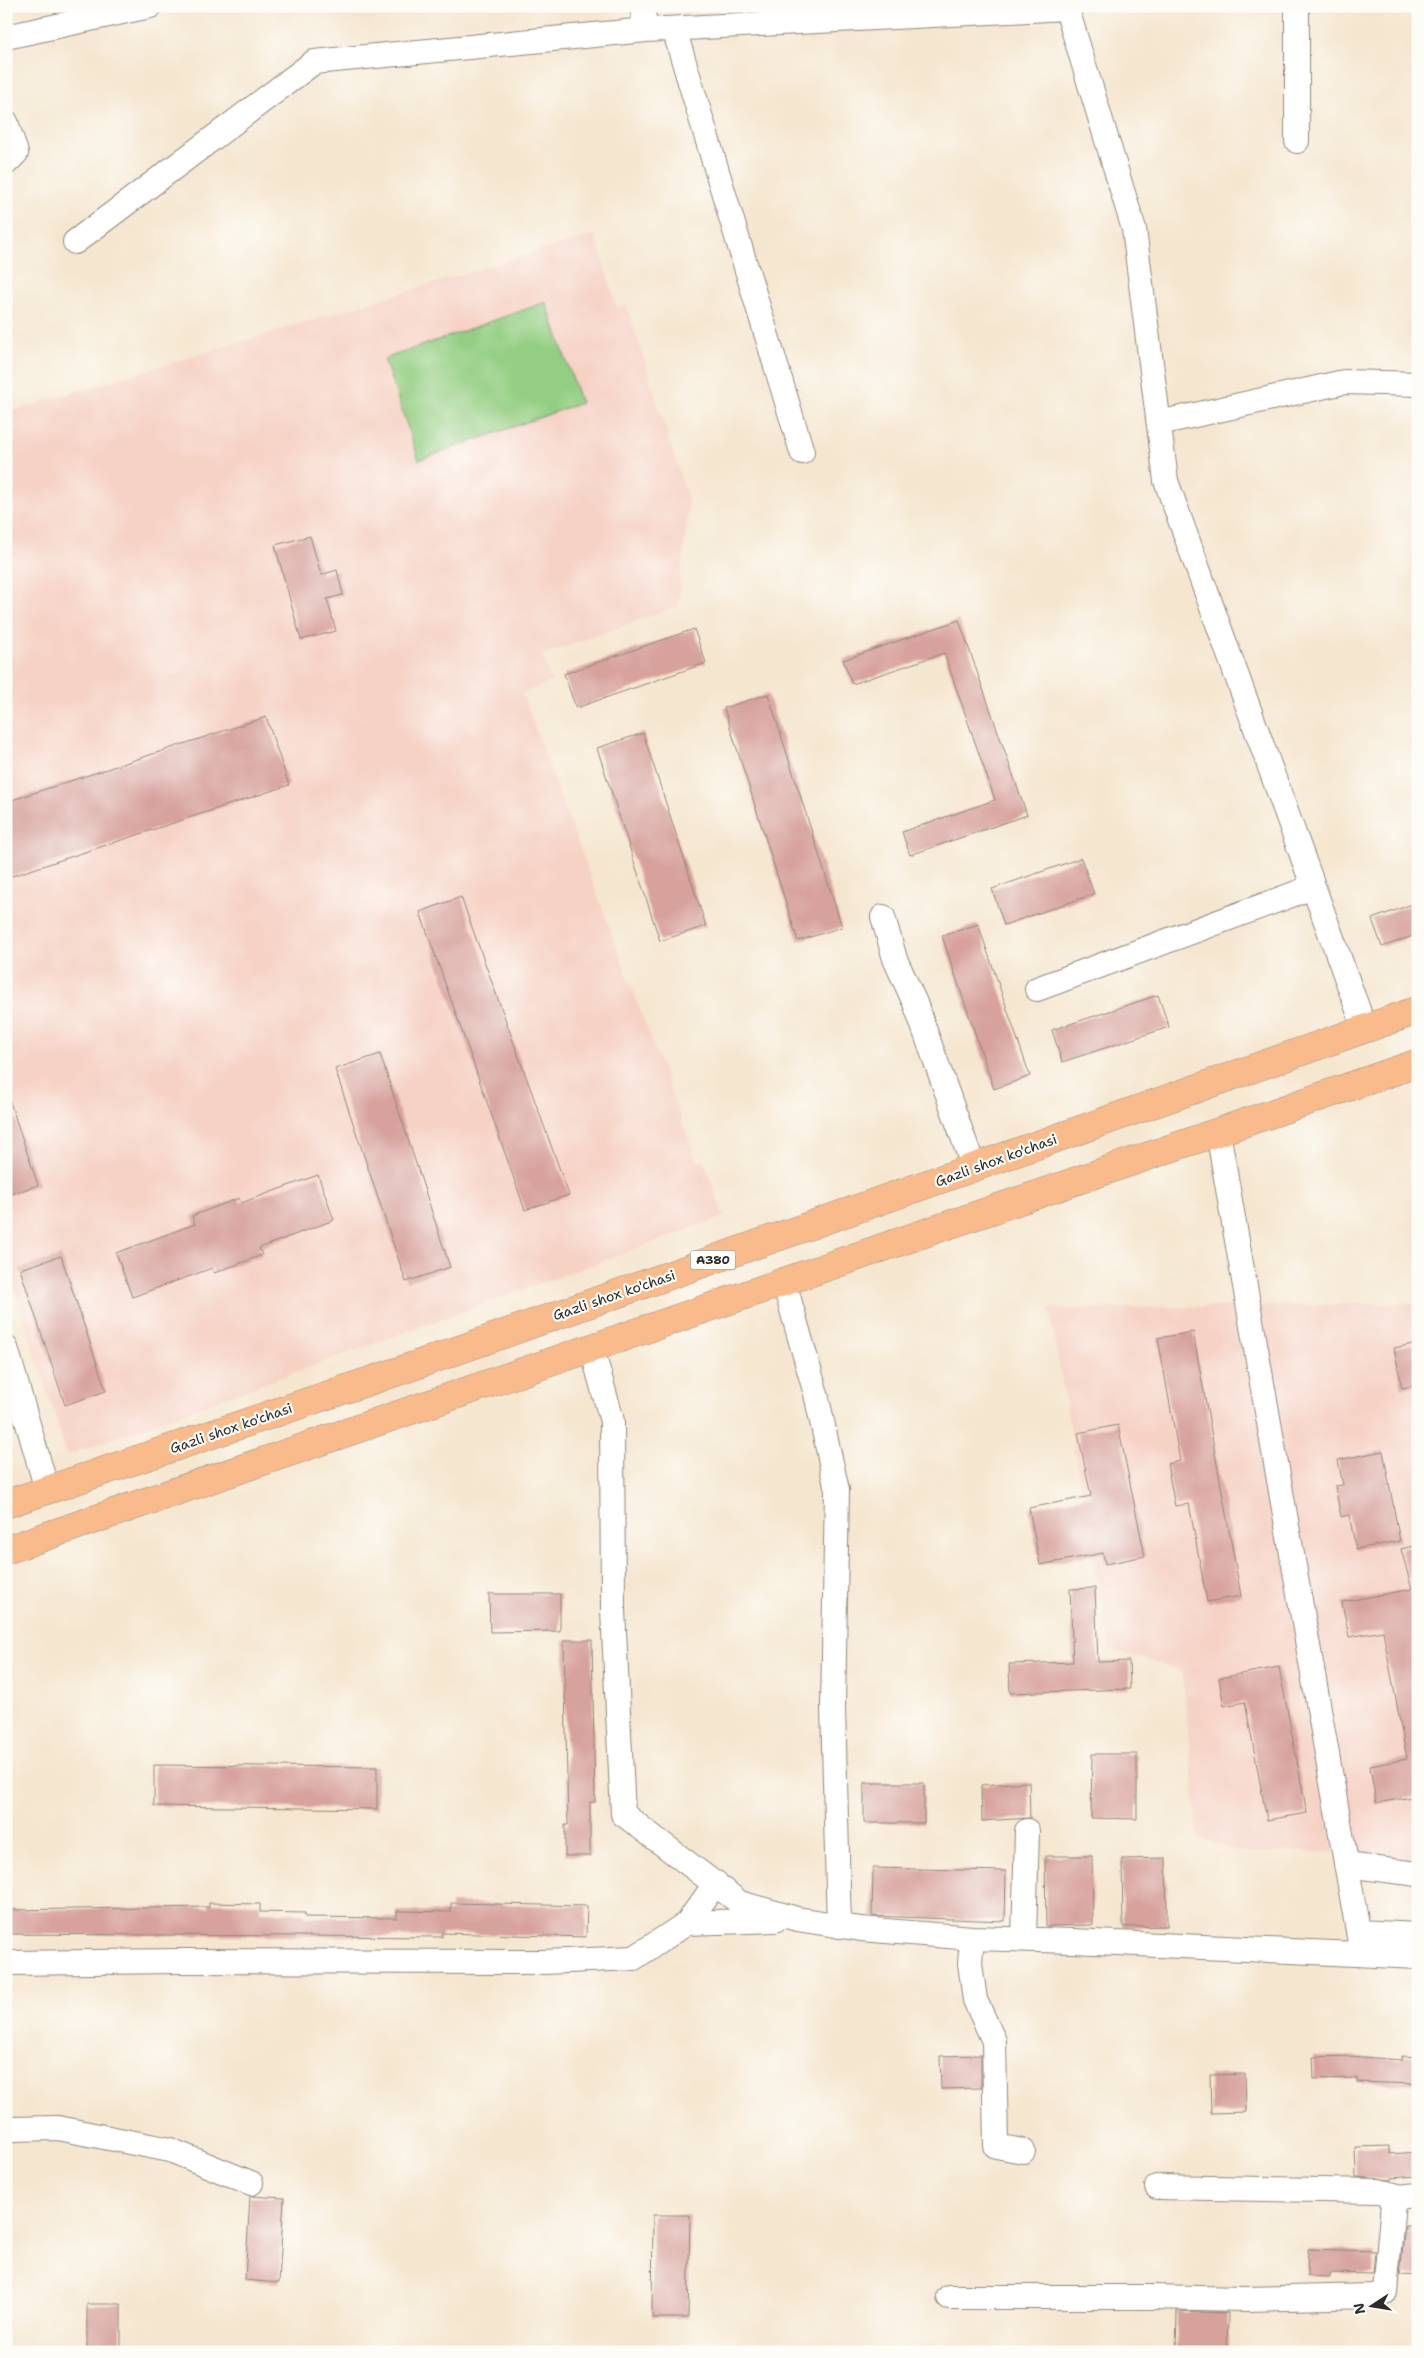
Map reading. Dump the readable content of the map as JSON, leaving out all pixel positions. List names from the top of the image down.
{
  "streets": {
    "highway": ["Gazli shox ko'chasi", "A380"]
  },
  "north": "left"
}
